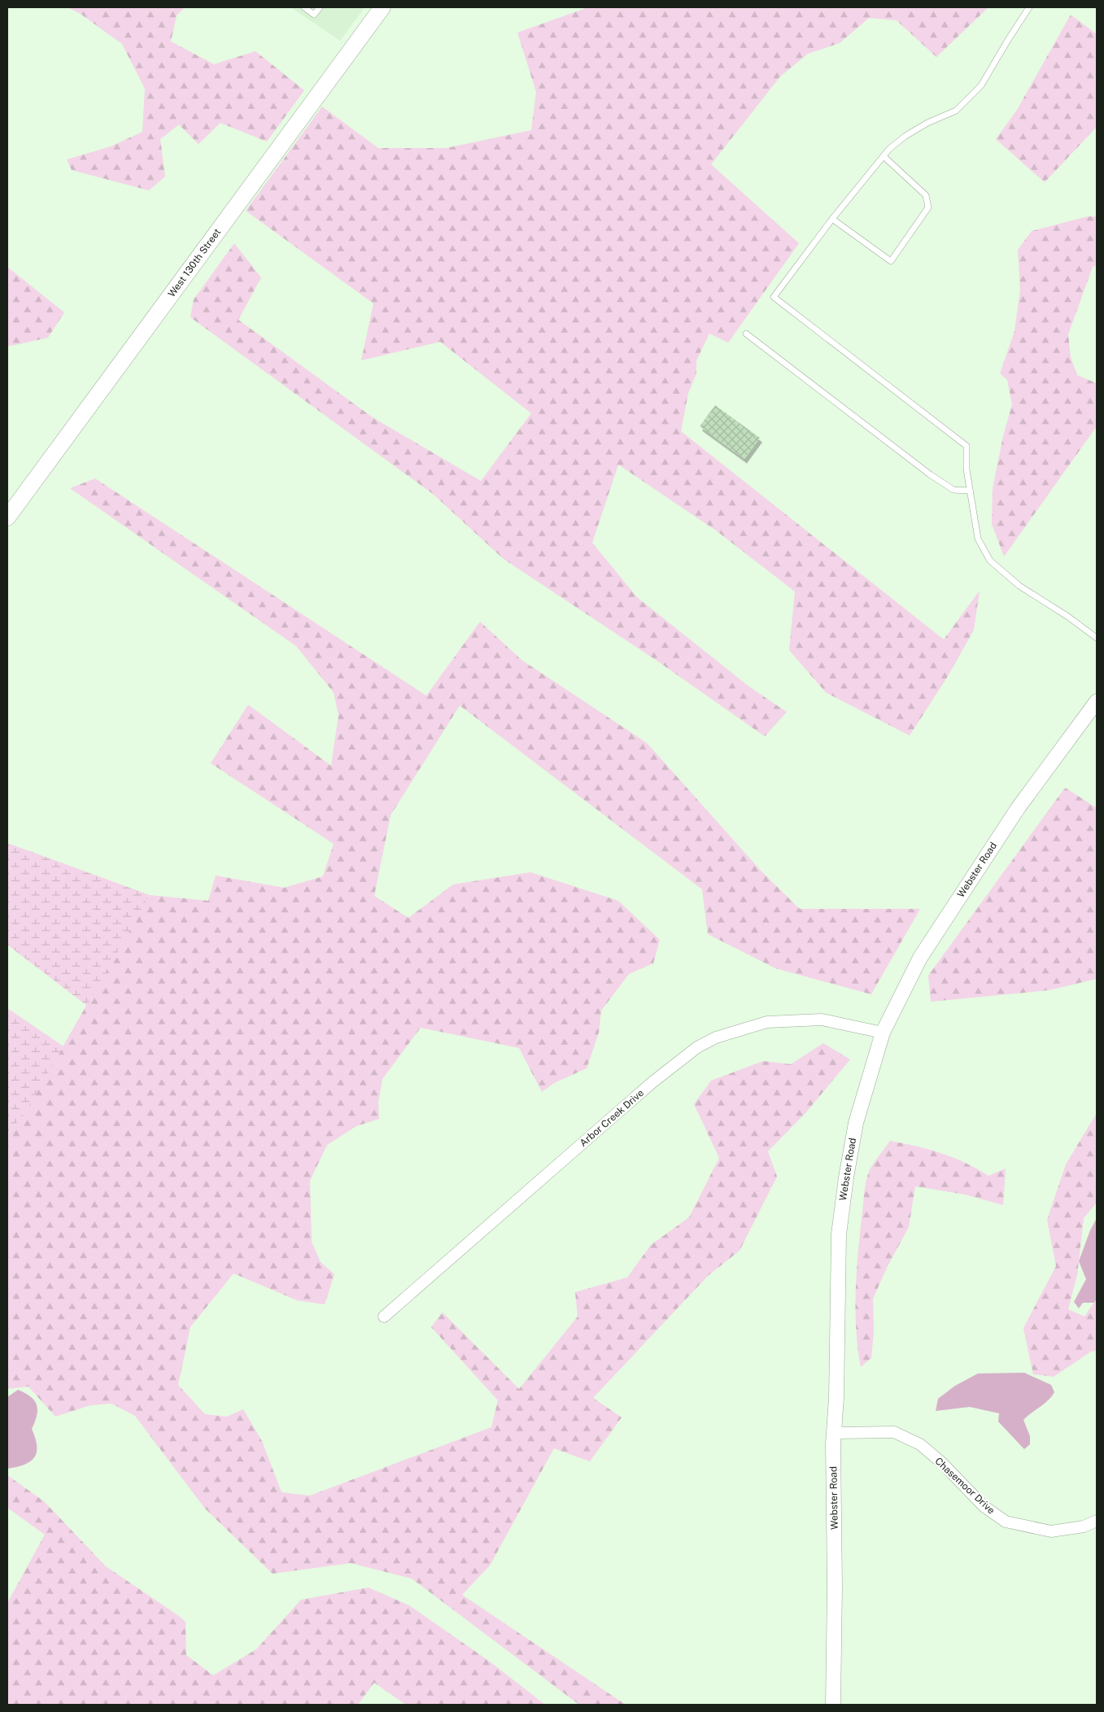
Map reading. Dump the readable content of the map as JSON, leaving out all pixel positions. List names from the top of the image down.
{
  "streets": {
    "main road": ["West 130th Street"],
    "street": ["Webster Road", "Arbor Creek Drive", "Chasemoor Drive"]
  },
  "crossings": [
    ["Webster Road", "Arbor Creek Drive"],
    ["Webster Road", "Chasemoor Drive"]
  ]
}
